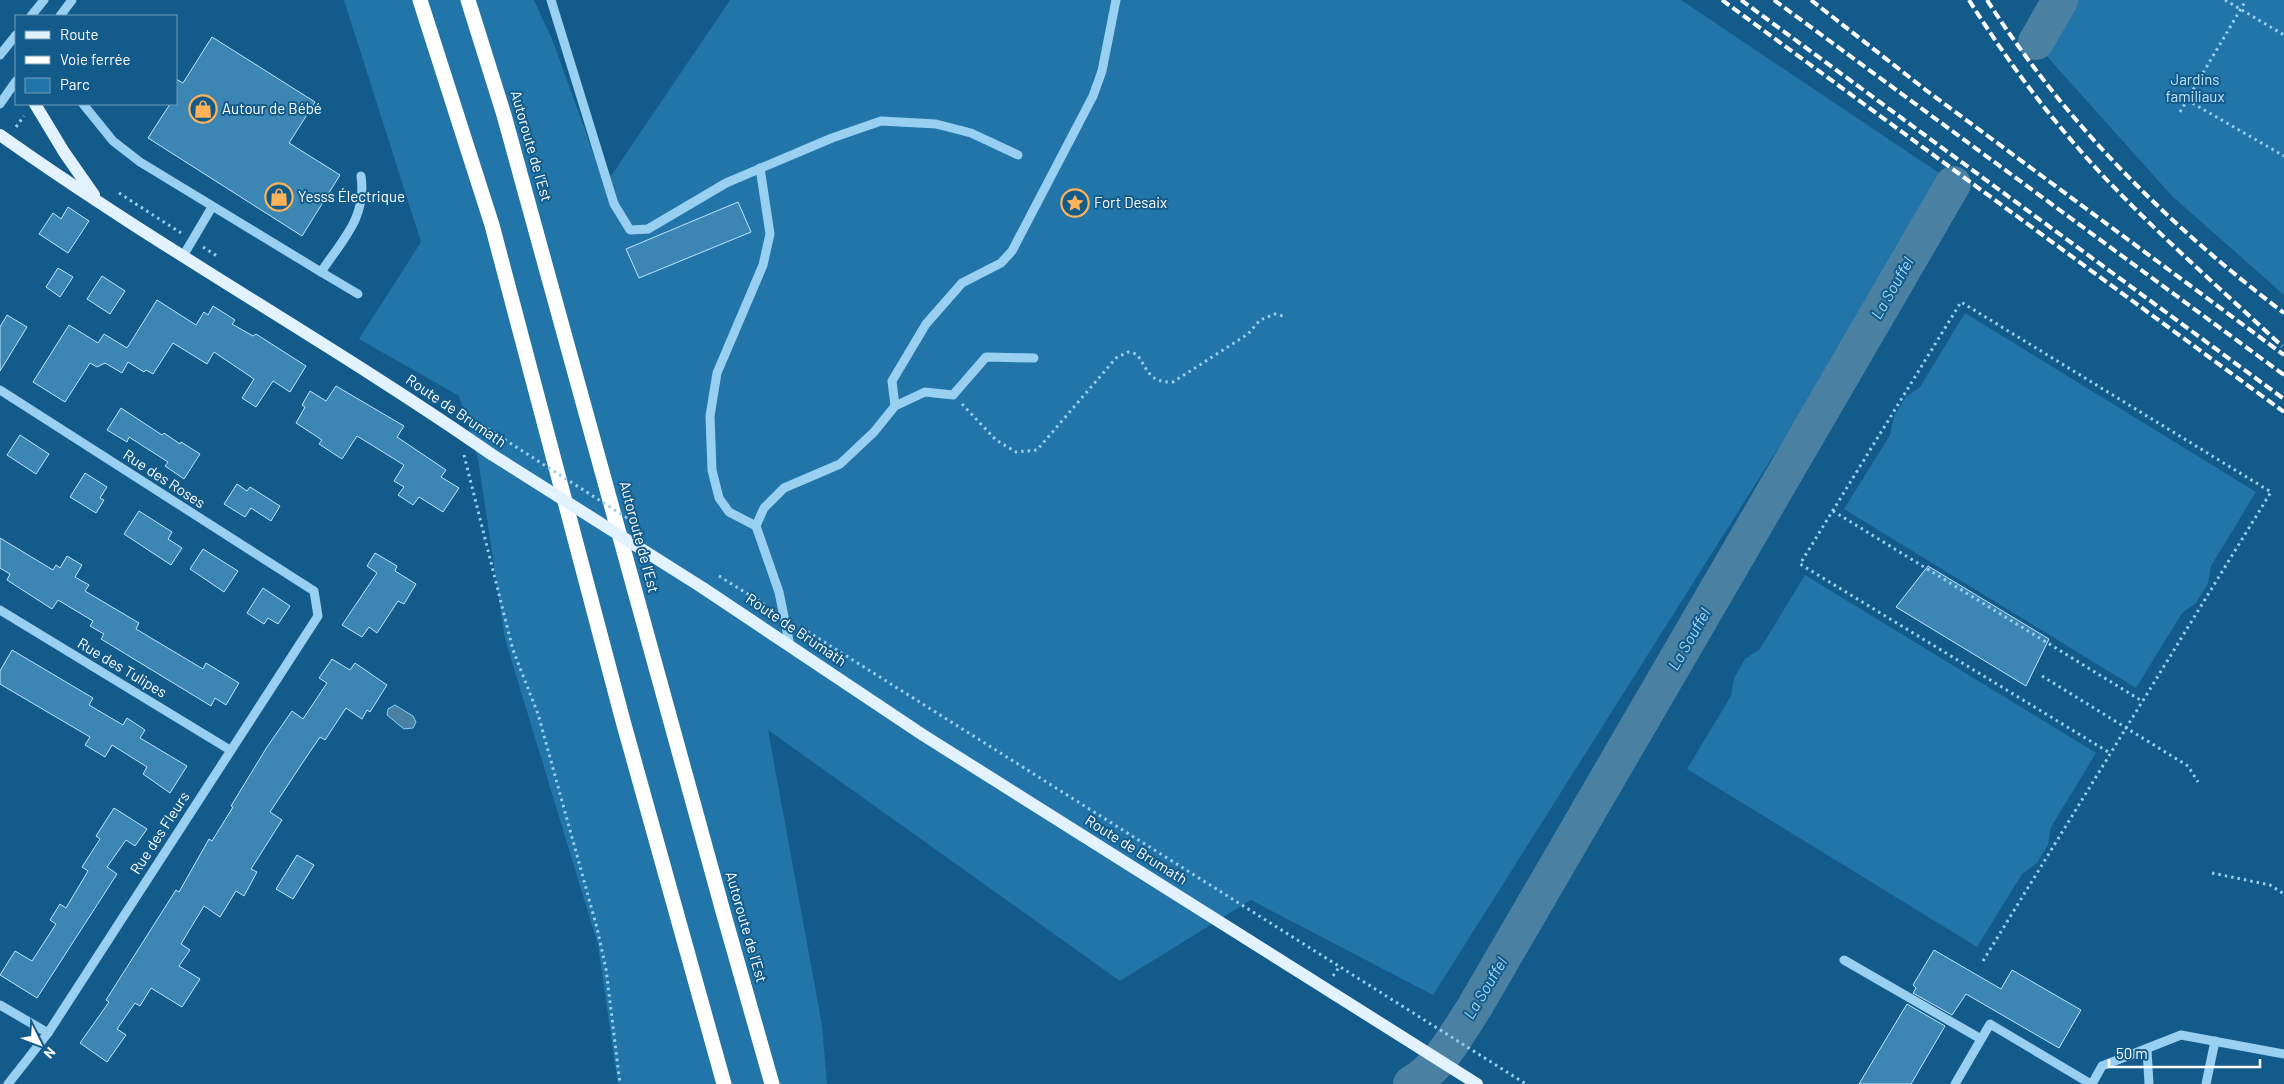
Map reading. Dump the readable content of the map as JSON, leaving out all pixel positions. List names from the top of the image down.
{
  "streets": {
    "highway": ["Autoroute de l’Est"],
    "main road": ["Route de Brumath"],
    "street": ["Rue des Roses", "Rue des Tulipes", "Rue des Fleurs"]
  },
  "crossings": [
    ["Rue des Roses", "Rue des Fleurs"],
    ["Rue des Tulipes", "Rue des Fleurs"]
  ],
  "water": ["La Souffel"],
  "parks": ["Jardins familiaux"],
  "places": {
    "shop": ["Autour de Bébé", "Yesss Électrique"],
    "place": ["Fort Desaix"]
  },
  "legend": ["Route", "Voie ferrée", "Parc"],
  "scale_bar": "50 m",
  "north": "bottom right"
}
